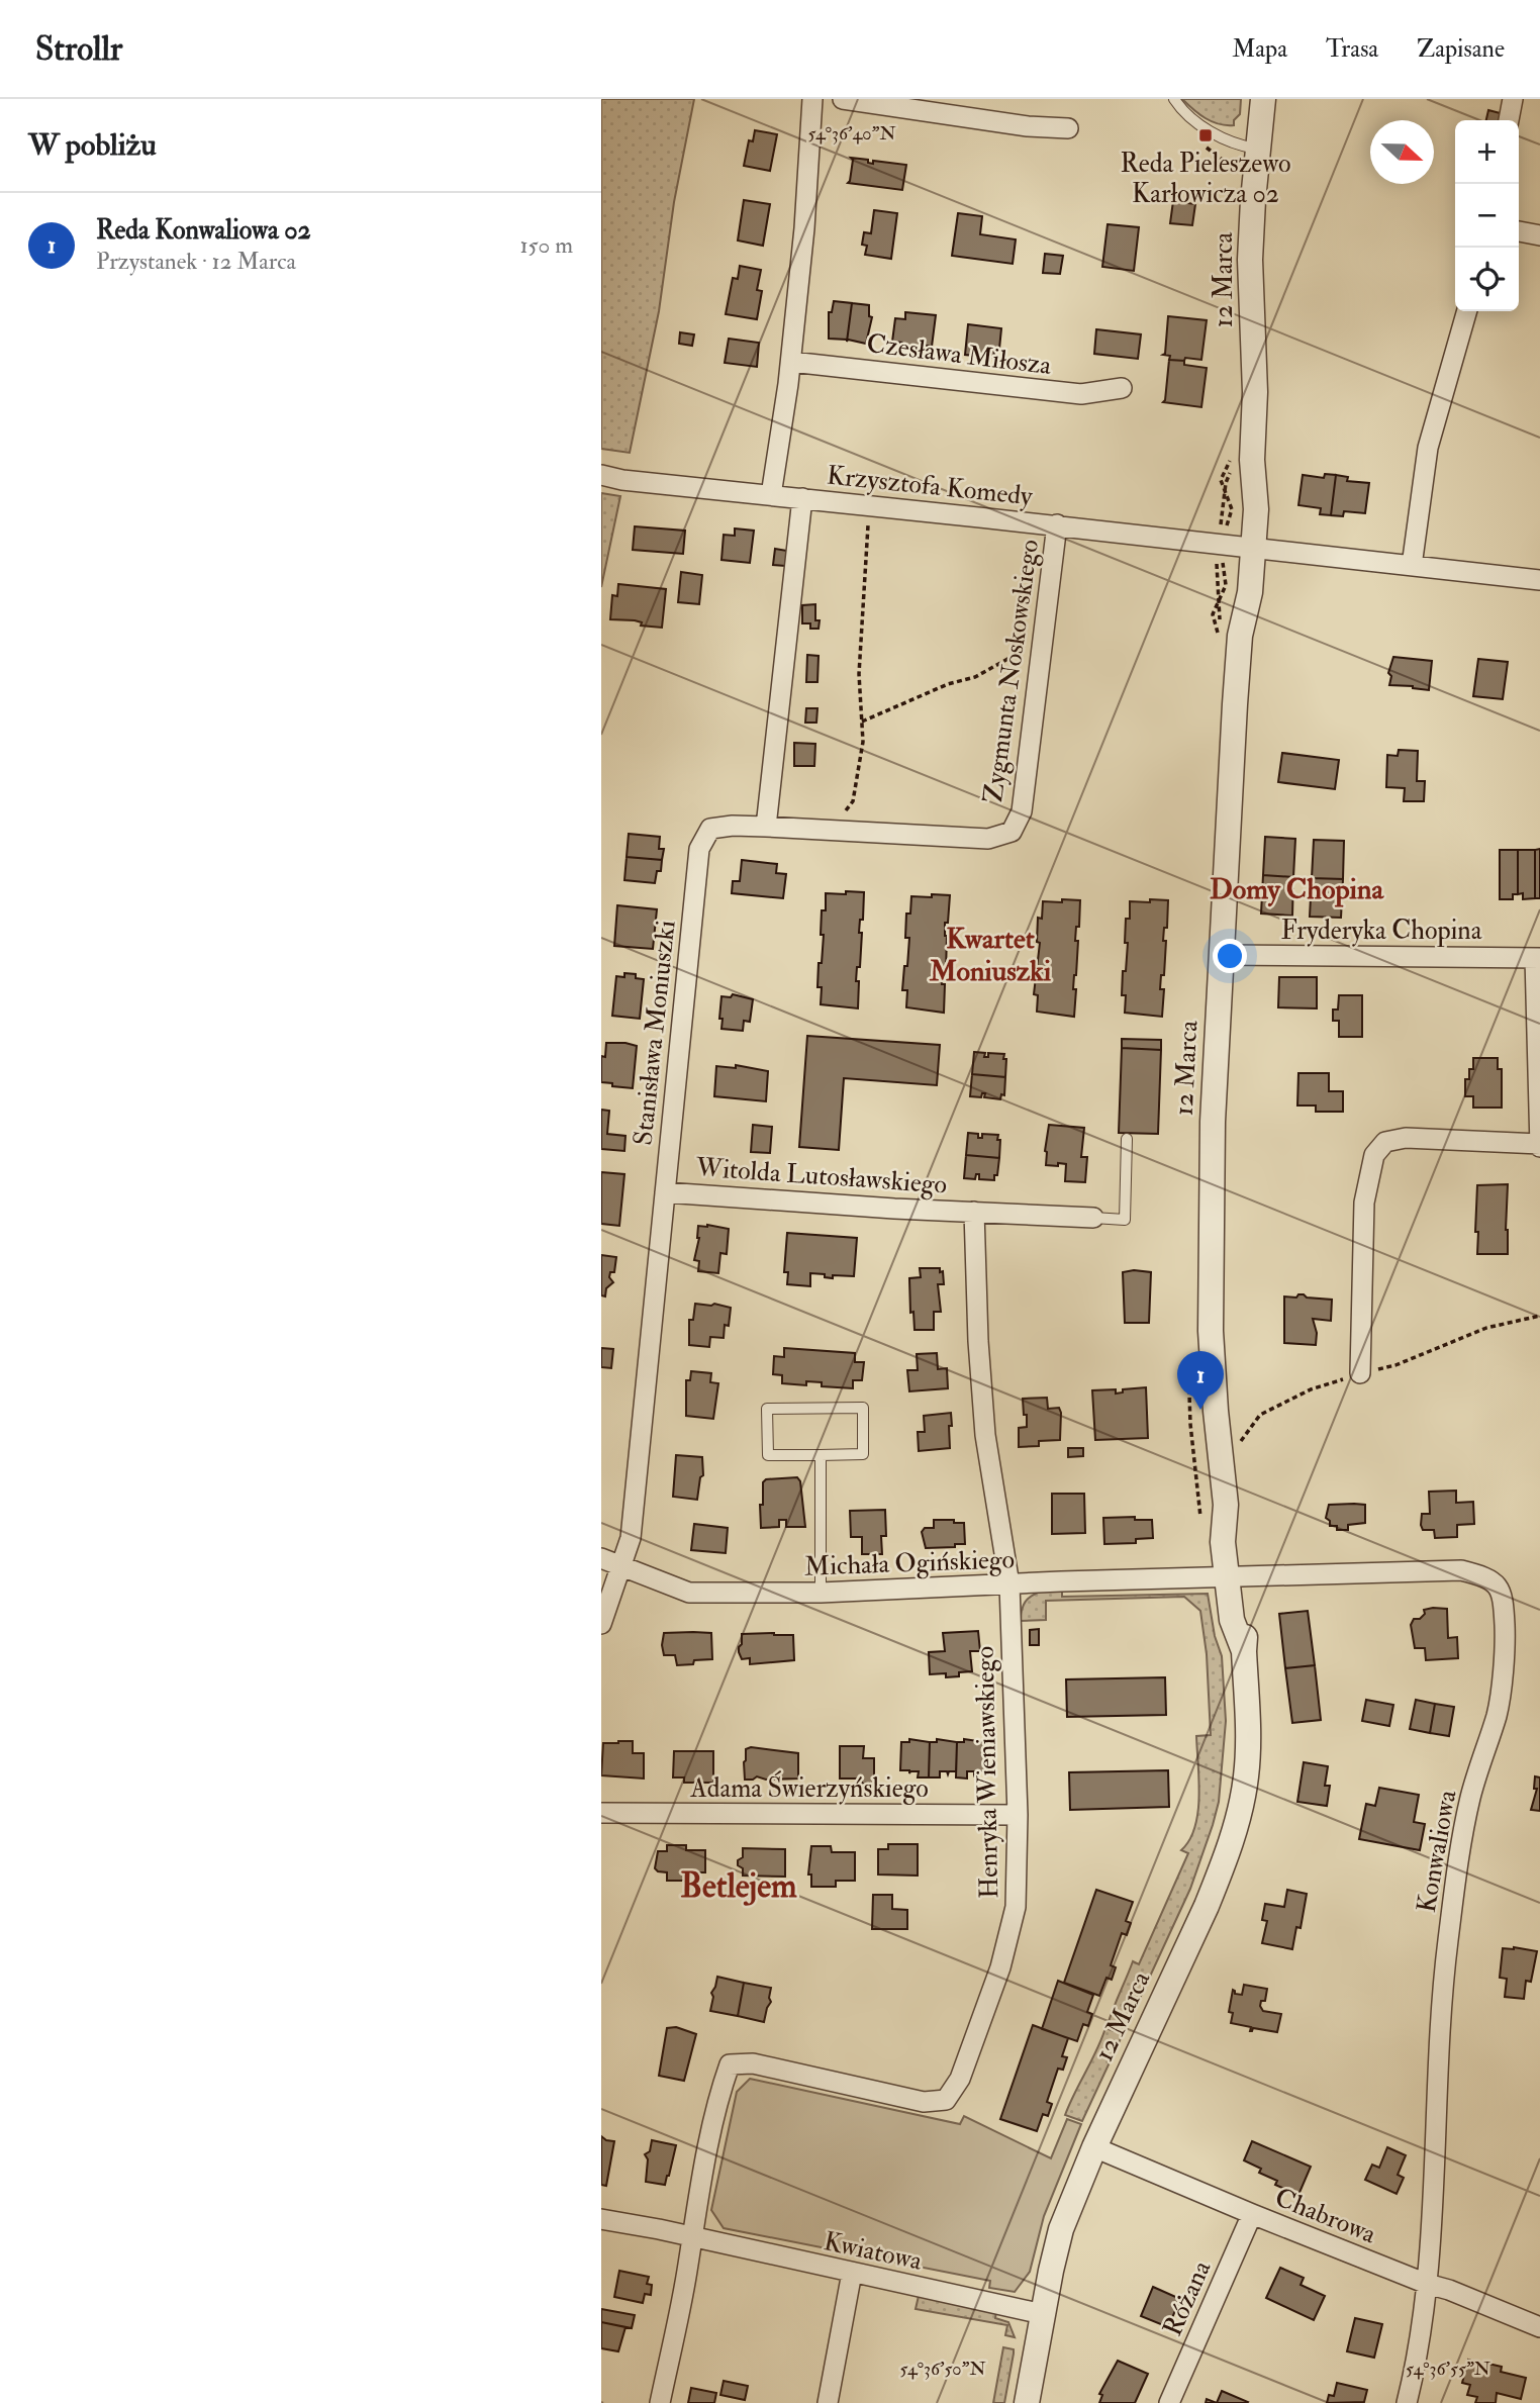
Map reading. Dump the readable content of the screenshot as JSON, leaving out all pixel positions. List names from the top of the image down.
{
  "streets": {
    "street": [
      "12 Marca",
      "Czesława Miłosza",
      "Krzysztofa Komedy",
      "Zygmunta Noskowskiego",
      "Fryderyka Chopina",
      "Stanisława Moniuszki",
      "Witolda Lutosławskiego",
      "Michała Ogińskiego",
      "Henryka Wieniawskiego",
      "Adama Świerzyńskiego",
      "Konwaliowa",
      "Chabrowa",
      "Kwiatowa",
      "Różana"
    ]
  },
  "crossings": [
    ["12 Marca", "Krzysztofa Komedy"],
    ["12 Marca", "Fryderyka Chopina"],
    ["12 Marca", "Michała Ogińskiego"],
    ["12 Marca", "Konwaliowa"],
    ["12 Marca", "Chabrowa"],
    ["12 Marca", "Kwiatowa"],
    ["Krzysztofa Komedy", "Zygmunta Noskowskiego"],
    ["Zygmunta Noskowskiego", "Stanisława Moniuszki"],
    ["Stanisława Moniuszki", "Witolda Lutosławskiego"],
    ["Stanisława Moniuszki", "Michała Ogińskiego"],
    ["Witolda Lutosławskiego", "Michała Ogińskiego"],
    ["Witolda Lutosławskiego", "Henryka Wieniawskiego"],
    ["Michała Ogińskiego", "Henryka Wieniawskiego"],
    ["Michała Ogińskiego", "Konwaliowa"],
    ["Henryka Wieniawskiego", "Adama Świerzyńskiego"],
    ["Henryka Wieniawskiego", "Kwiatowa"],
    ["Konwaliowa", "Chabrowa"],
    ["Chabrowa", "Różana"]
  ],
  "districts": ["Domy Chopina", "Kwartet Moniuszki", "Betlejem"],
  "places": {
    "transit": ["Reda Pieleszewo Karłowicza 02"]
  },
  "north": "right",
  "page": {
    "header": "Strollr",
    "nav": ["Mapa", "Trasa", "Zapisane"],
    "heading": "W pobliżu",
    "map_buttons": ["+", "−"],
    "list": [
      {
        "mark": "1",
        "name": "Reda Konwaliowa 02",
        "note": "Przystanek · 12 Marca",
        "value": "150 m"
      }
    ],
    "pins": "1"
  },
  "coordinates": ["54°36'40\"N", "54°36'50\"N", "54°36'55\"N"]
}
